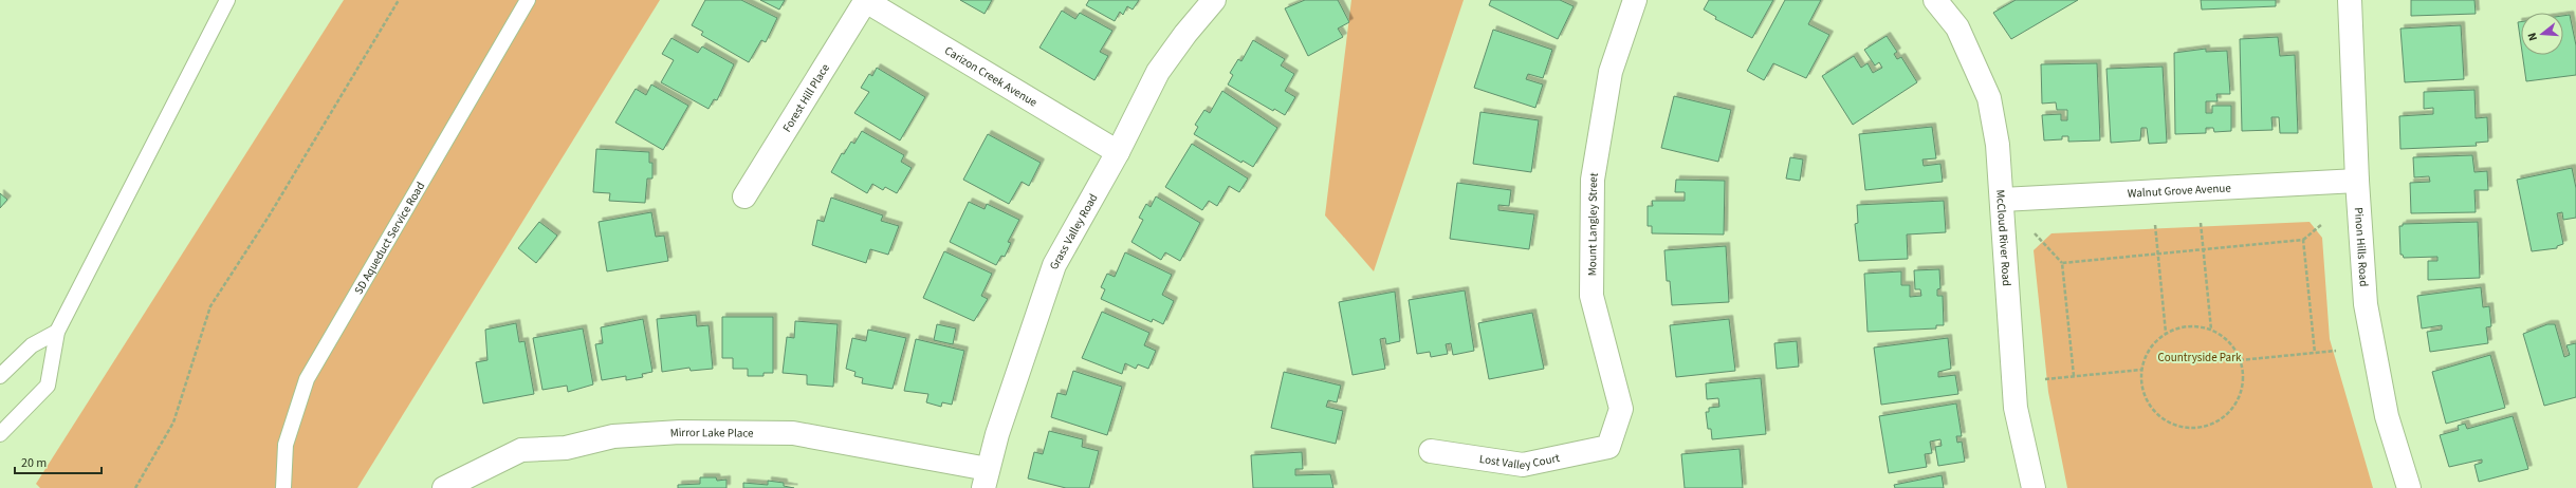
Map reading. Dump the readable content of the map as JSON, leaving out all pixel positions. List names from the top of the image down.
{
  "streets": {
    "street": [
      "Carizon Creek Avenue",
      "Forest Hill Place",
      "Walnut Grove Avenue",
      "Mount Langley Street",
      "Grass Valley Road",
      "McCloud River Road",
      "Pinon Hills Road",
      "Mirror Lake Place",
      "Lost Valley Court"
    ],
    "lane": ["SD Aqueduct Service Road"]
  },
  "crossings": [
    ["Carizon Creek Avenue", "Forest Hill Place"],
    ["Carizon Creek Avenue", "Grass Valley Road"],
    ["Walnut Grove Avenue", "McCloud River Road"],
    ["Walnut Grove Avenue", "Pinon Hills Road"],
    ["Mount Langley Street", "Lost Valley Court"],
    ["Grass Valley Road", "Mirror Lake Place"]
  ],
  "parks": ["Countryside Park"],
  "scale_bar": "20 m",
  "north": "left"
}
